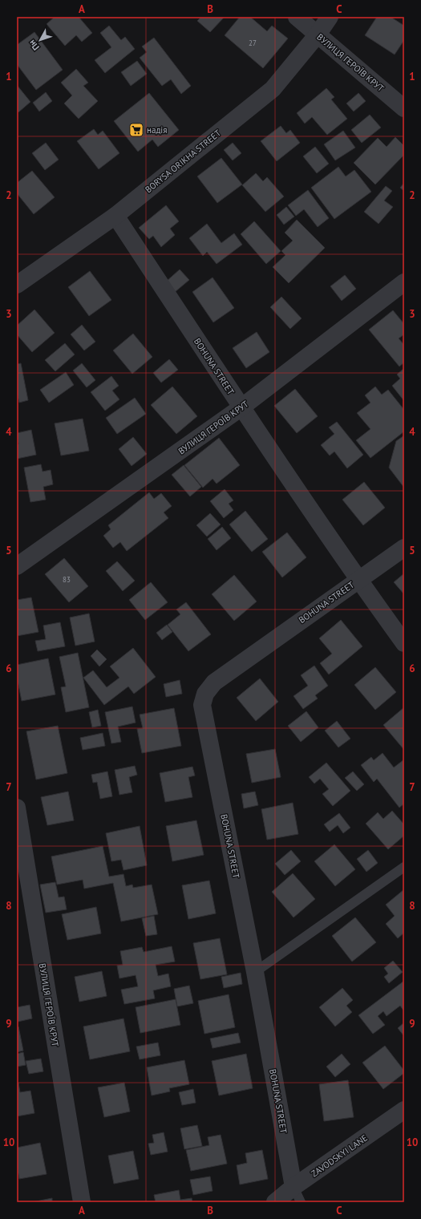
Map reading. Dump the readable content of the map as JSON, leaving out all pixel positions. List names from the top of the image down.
{
  "streets": {
    "street": [
      "ВУЛИЦЯ ГЕРОЇВ КРУТ",
      "BORYSA ORIKHA STREET",
      "BOHUNA STREET",
      "ZAVODSKYI LANE"
    ]
  },
  "crossings": [
    ["ВУЛИЦЯ ГЕРОЇВ КРУТ", "BORYSA ORIKHA STREET"],
    ["ВУЛИЦЯ ГЕРОЇВ КРУТ", "BOHUNA STREET"],
    ["BORYSA ORIKHA STREET", "BOHUNA STREET"],
    ["BOHUNA STREET", "ZAVODSKYI LANE"]
  ],
  "places": {
    "supermarket": ["надія"]
  },
  "house_numbers": ["27", "83"],
  "north": "bottom left",
  "grid": {
    "columns": ["A", "B", "C"],
    "rows": [
      "1",
      "2",
      "3",
      "4",
      "5",
      "6",
      "7",
      "8",
      "9",
      "10"
    ]
  }
}
